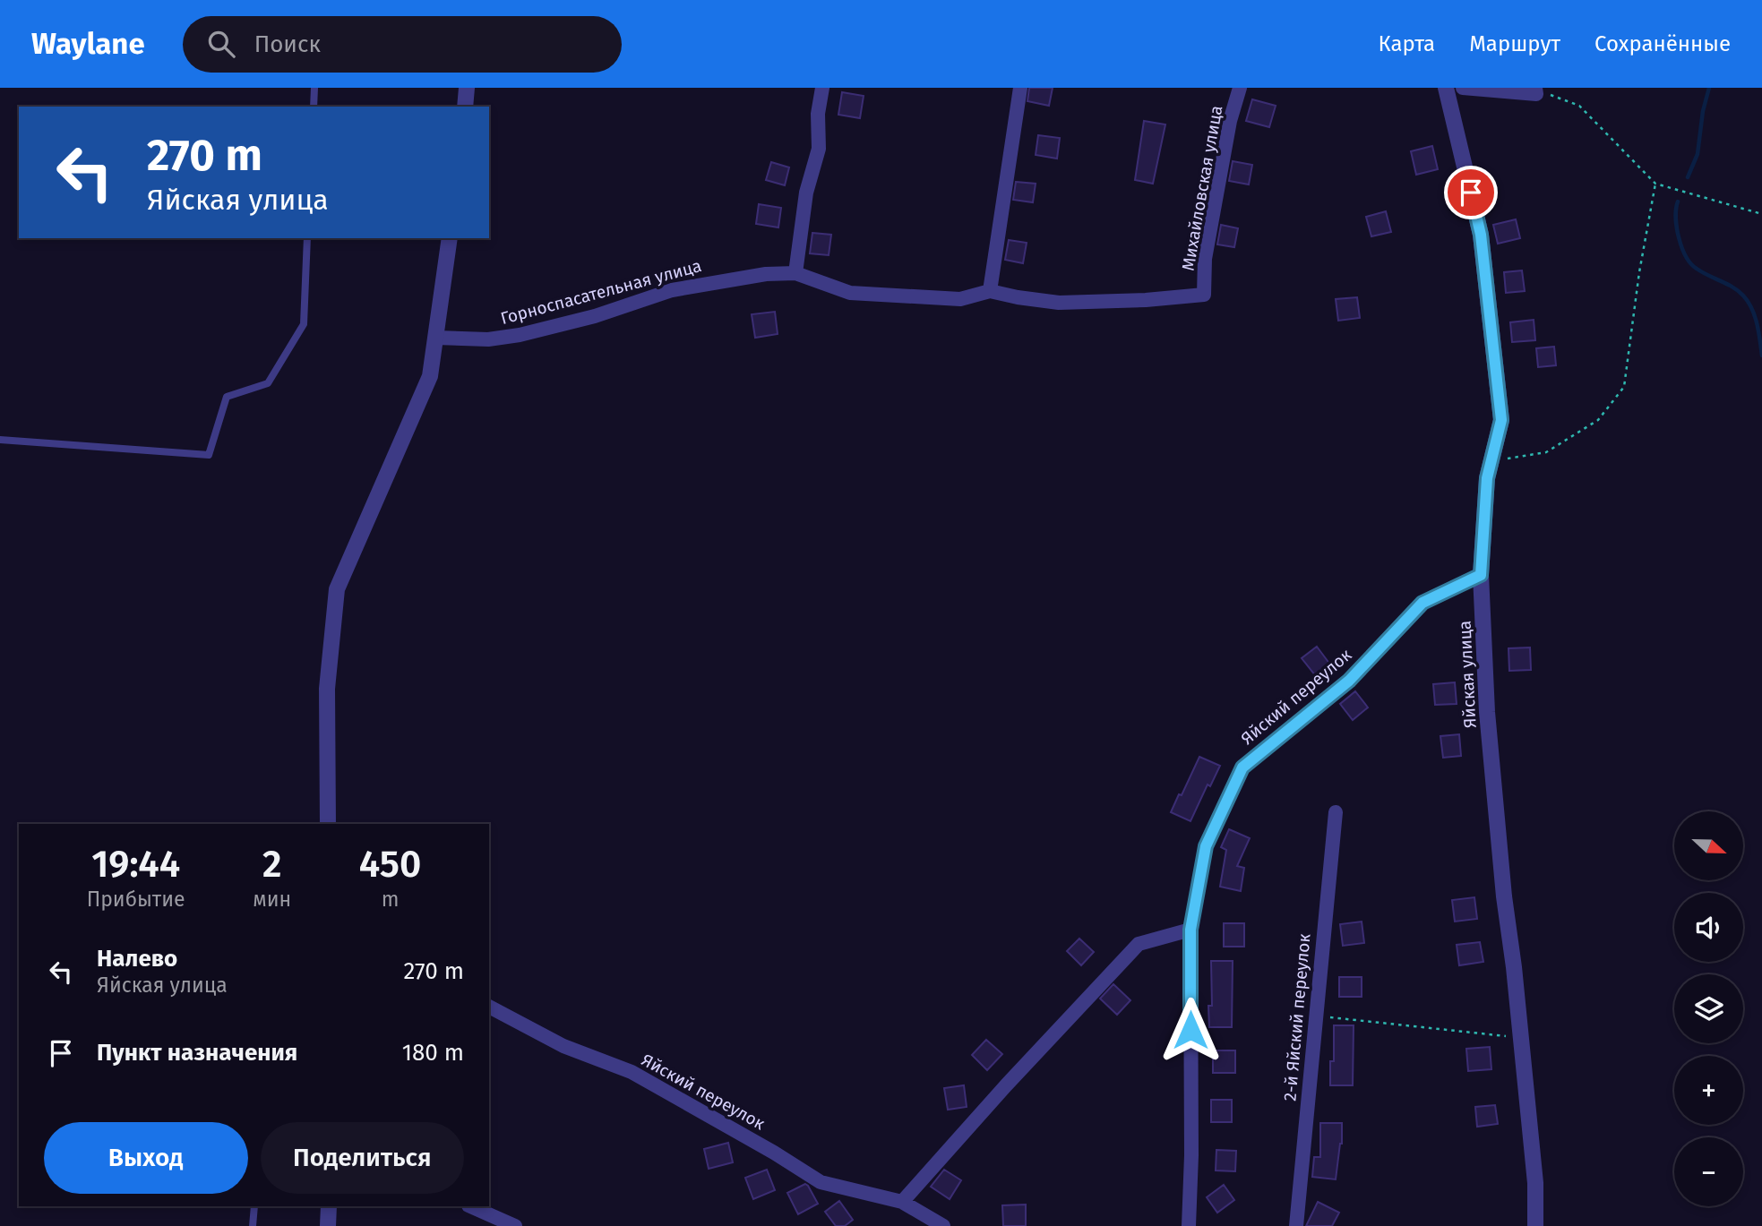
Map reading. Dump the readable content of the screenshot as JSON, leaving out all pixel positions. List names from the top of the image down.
{
  "streets": {
    "street": [
      "Михайловская улица",
      "Горноспасательная улица",
      "Яйская улица",
      "Яйский переулок",
      "2-й Яйский переулок"
    ]
  },
  "crossings": [
    ["Михайловская улица", "Горноспасательная улица"],
    ["Яйская улица", "Яйский переулок"]
  ],
  "north": "right",
  "page": {
    "header": "Waylane",
    "search": "Поиск",
    "nav": ["Карта", "Маршрут", "Сохранённые"],
    "turn": ["270 m", "Яйская улица"],
    "map_buttons": ["+", "−"],
    "eta": [
      "19:44",
      "Прибытие",
      "2",
      "мин",
      "450",
      "m"
    ],
    "list": [
      {
        "name": "Налево",
        "note": "Яйская улица",
        "value": "270 m"
      },
      {
        "name": "Пункт назначения",
        "value": "180 m"
      }
    ],
    "buttons": ["Выход", "Поделиться"]
  }
}
